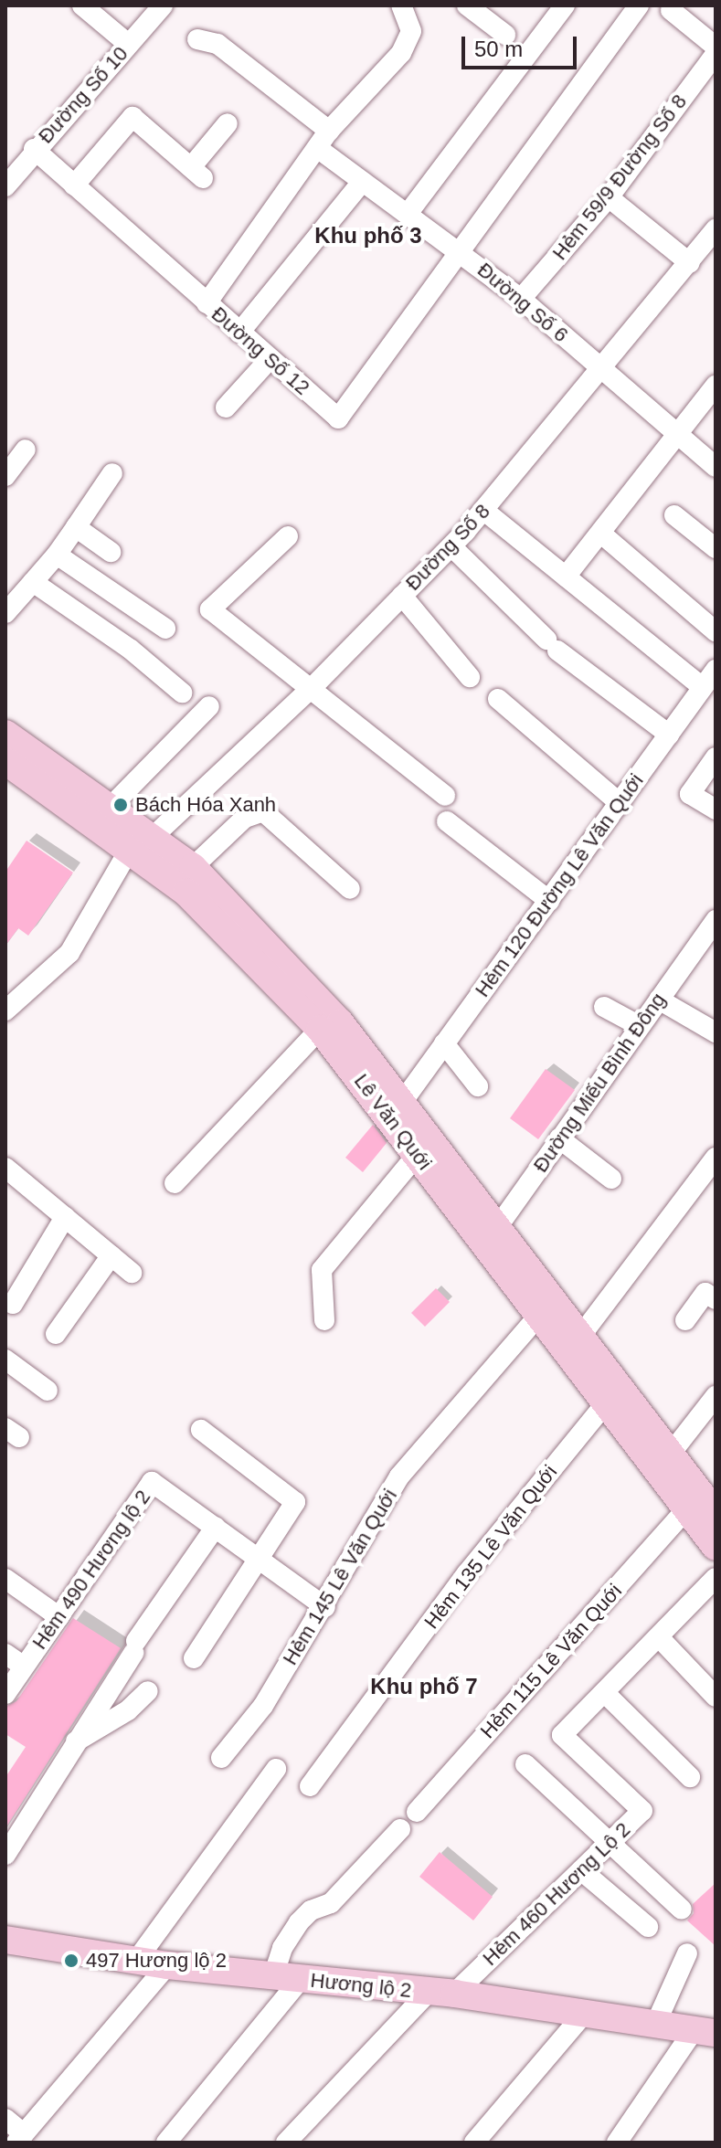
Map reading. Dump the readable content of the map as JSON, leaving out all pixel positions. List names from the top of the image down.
{
  "streets": {
    "main road": ["Lê Văn Quới", "Hương lộ 2"],
    "street": [
      "Đường Số 10",
      "Hẻm 59/9 Đường Số 8",
      "Đường Số 6",
      "Đường Số 12",
      "Đường Số 8",
      "Hẻm 120 Đường Lê Văn Quới",
      "Đường Miếu Bình Đông",
      "Hẻm 135 Lê Văn Quới",
      "Hẻm 490 Hương lộ 2",
      "Hẻm 145 Lê Văn Quới",
      "Hẻm 115 Lê Văn Quới",
      "Hẻm 460 Hương Lộ 2"
    ]
  },
  "crossings": [
    ["Hẻm 59/9 Đường Số 8", "Đường Số 6"],
    ["Đường Số 6", "Đường Số 12"],
    ["Đường Số 6", "Đường Số 8"],
    ["Đường Số 8", "Lê Văn Quới"],
    ["Hẻm 120 Đường Lê Văn Quới", "Lê Văn Quới"],
    ["Đường Miếu Bình Đông", "Lê Văn Quới"],
    ["Lê Văn Quới", "Hẻm 135 Lê Văn Quới"],
    ["Lê Văn Quới", "Hẻm 145 Lê Văn Quới"],
    ["Lê Văn Quới", "Hẻm 115 Lê Văn Quới"],
    ["Hẻm 460 Hương Lộ 2", "Hương lộ 2"]
  ],
  "districts": ["Khu phố 3", "Khu phố 7"],
  "places": ["Bách Hóa Xanh", "497 Hương lộ 2"],
  "scale_bar": "50 m"
}
